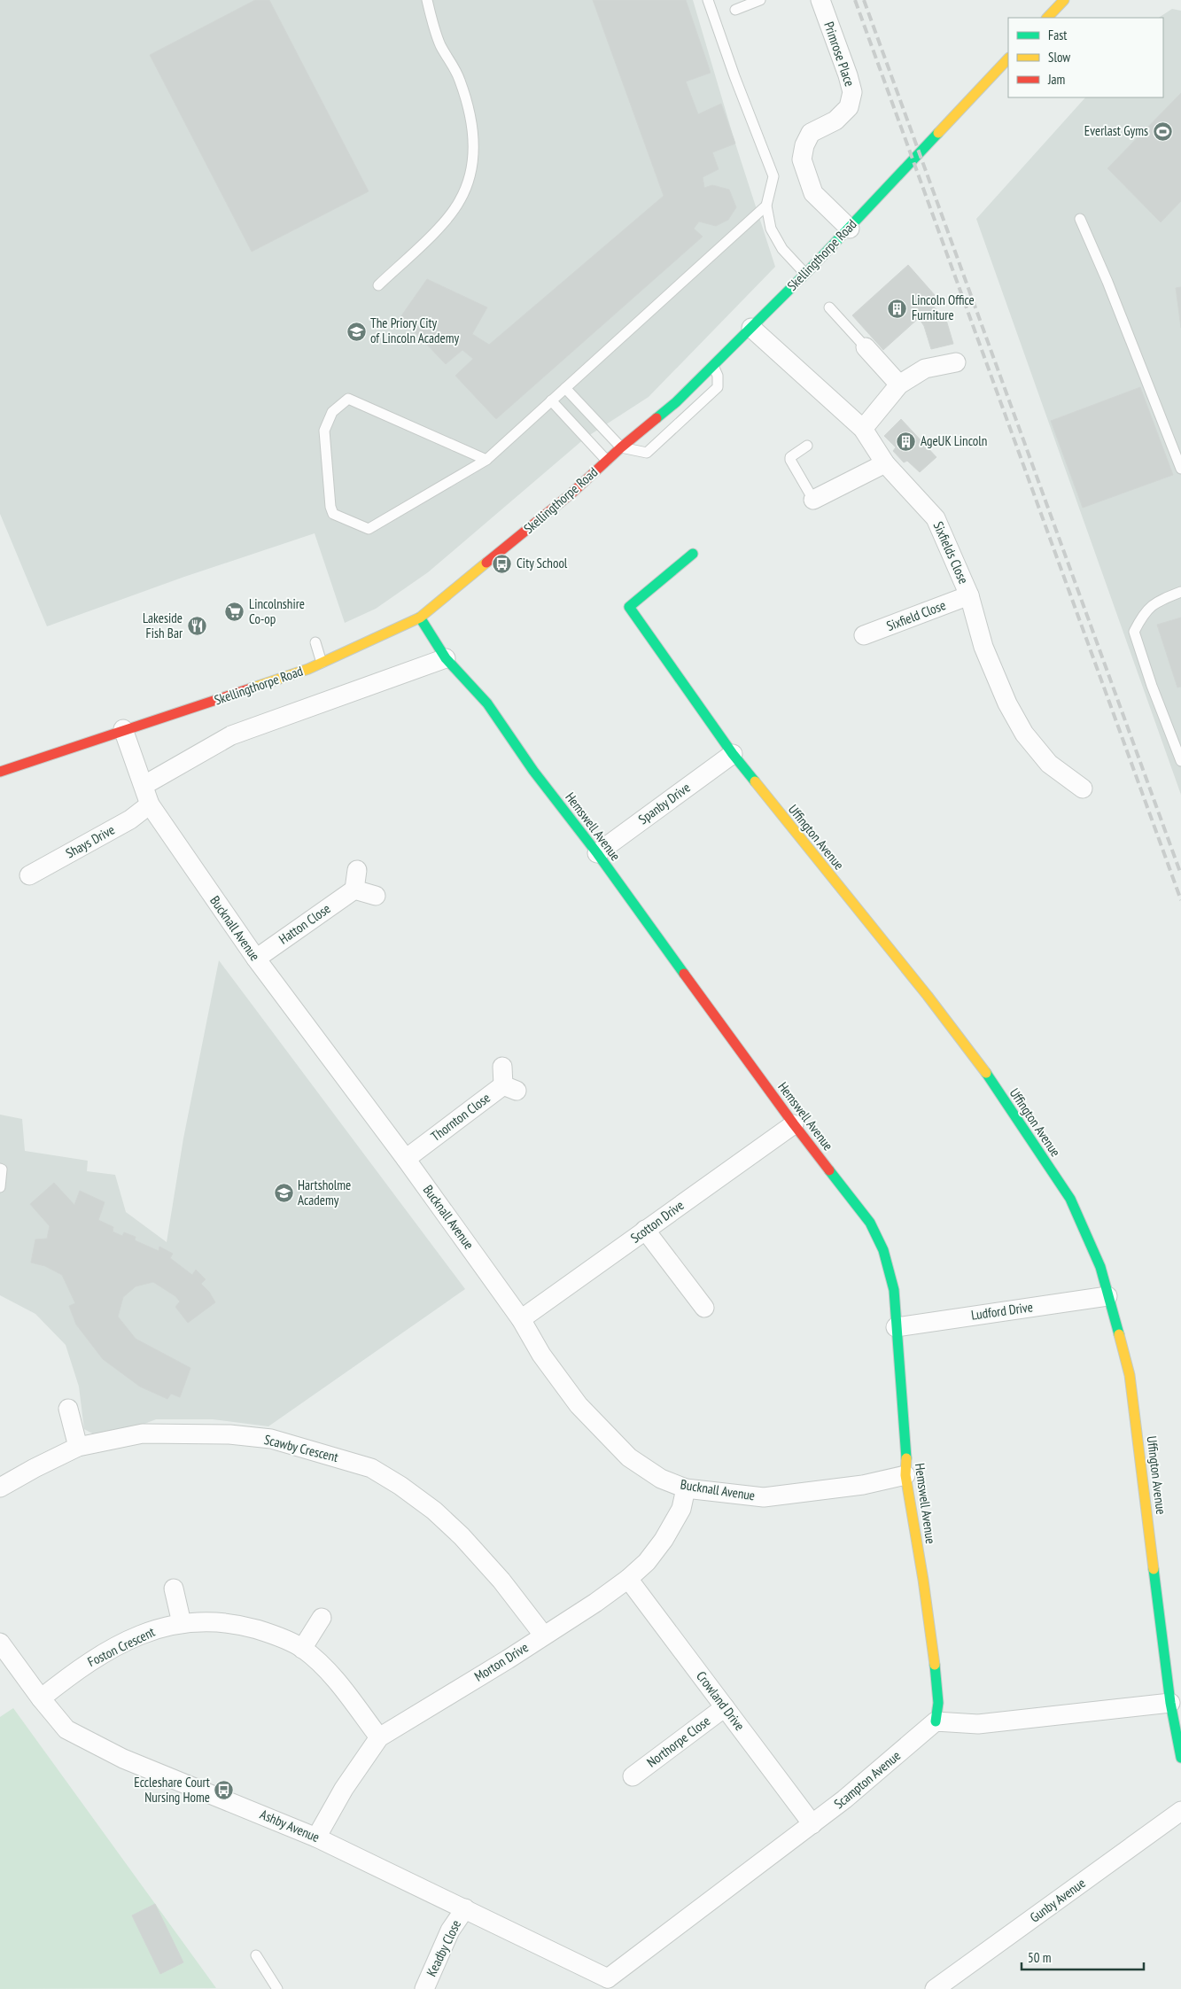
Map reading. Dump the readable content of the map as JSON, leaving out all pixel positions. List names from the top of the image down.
{
  "streets": {
    "street": [
      "Primrose Place",
      "Skellingthorpe Road",
      "Sixfields Close",
      "Sixfield Close",
      "Spanby Drive",
      "Hemswell Avenue",
      "Uffington Avenue",
      "Shays Drive",
      "Hatton Close",
      "Bucknall Avenue",
      "Thornton Close",
      "Scotton Drive",
      "Ludford Drive",
      "Scawby Crescent",
      "Foston Crescent",
      "Morton Drive",
      "Crowland Drive",
      "Northorpe Close",
      "Scampton Avenue",
      "Ashby Avenue",
      "Gunby Avenue",
      "Keadby Close"
    ]
  },
  "crossings": [
    ["Primrose Place", "Skellingthorpe Road"],
    ["Skellingthorpe Road", "Sixfields Close"],
    ["Skellingthorpe Road", "Hemswell Avenue"],
    ["Skellingthorpe Road", "Bucknall Avenue"],
    ["Sixfields Close", "Sixfield Close"],
    ["Spanby Drive", "Hemswell Avenue"],
    ["Spanby Drive", "Uffington Avenue"],
    ["Hemswell Avenue", "Bucknall Avenue"],
    ["Hemswell Avenue", "Scotton Drive"],
    ["Hemswell Avenue", "Ludford Drive"],
    ["Hemswell Avenue", "Scampton Avenue"],
    ["Uffington Avenue", "Ludford Drive"],
    ["Shays Drive", "Bucknall Avenue"],
    ["Hatton Close", "Bucknall Avenue"],
    ["Bucknall Avenue", "Thornton Close"],
    ["Bucknall Avenue", "Scotton Drive"],
    ["Bucknall Avenue", "Morton Drive"],
    ["Scawby Crescent", "Morton Drive"],
    ["Foston Crescent", "Morton Drive"],
    ["Foston Crescent", "Ashby Avenue"],
    ["Morton Drive", "Crowland Drive"],
    ["Morton Drive", "Ashby Avenue"],
    ["Crowland Drive", "Northorpe Close"],
    ["Crowland Drive", "Scampton Avenue"],
    ["Scampton Avenue", "Ashby Avenue"],
    ["Ashby Avenue", "Keadby Close"]
  ],
  "places": {
    "sports": ["Everlast Gyms"],
    "building": ["Lincoln Office Furniture", "AgeUK Lincoln"],
    "school or university": ["The Priory City of Lincoln Academy", "Hartsholme Academy"],
    "bus stop": ["City School", "Eccleshare Court Nursing Home"],
    "supermarket": ["Lincolnshire Co-op"],
    "restaurant": ["Lakeside Fish Bar"]
  },
  "legend": ["Fast", "Slow", "Jam"],
  "scale_bar": "50 m"
}
